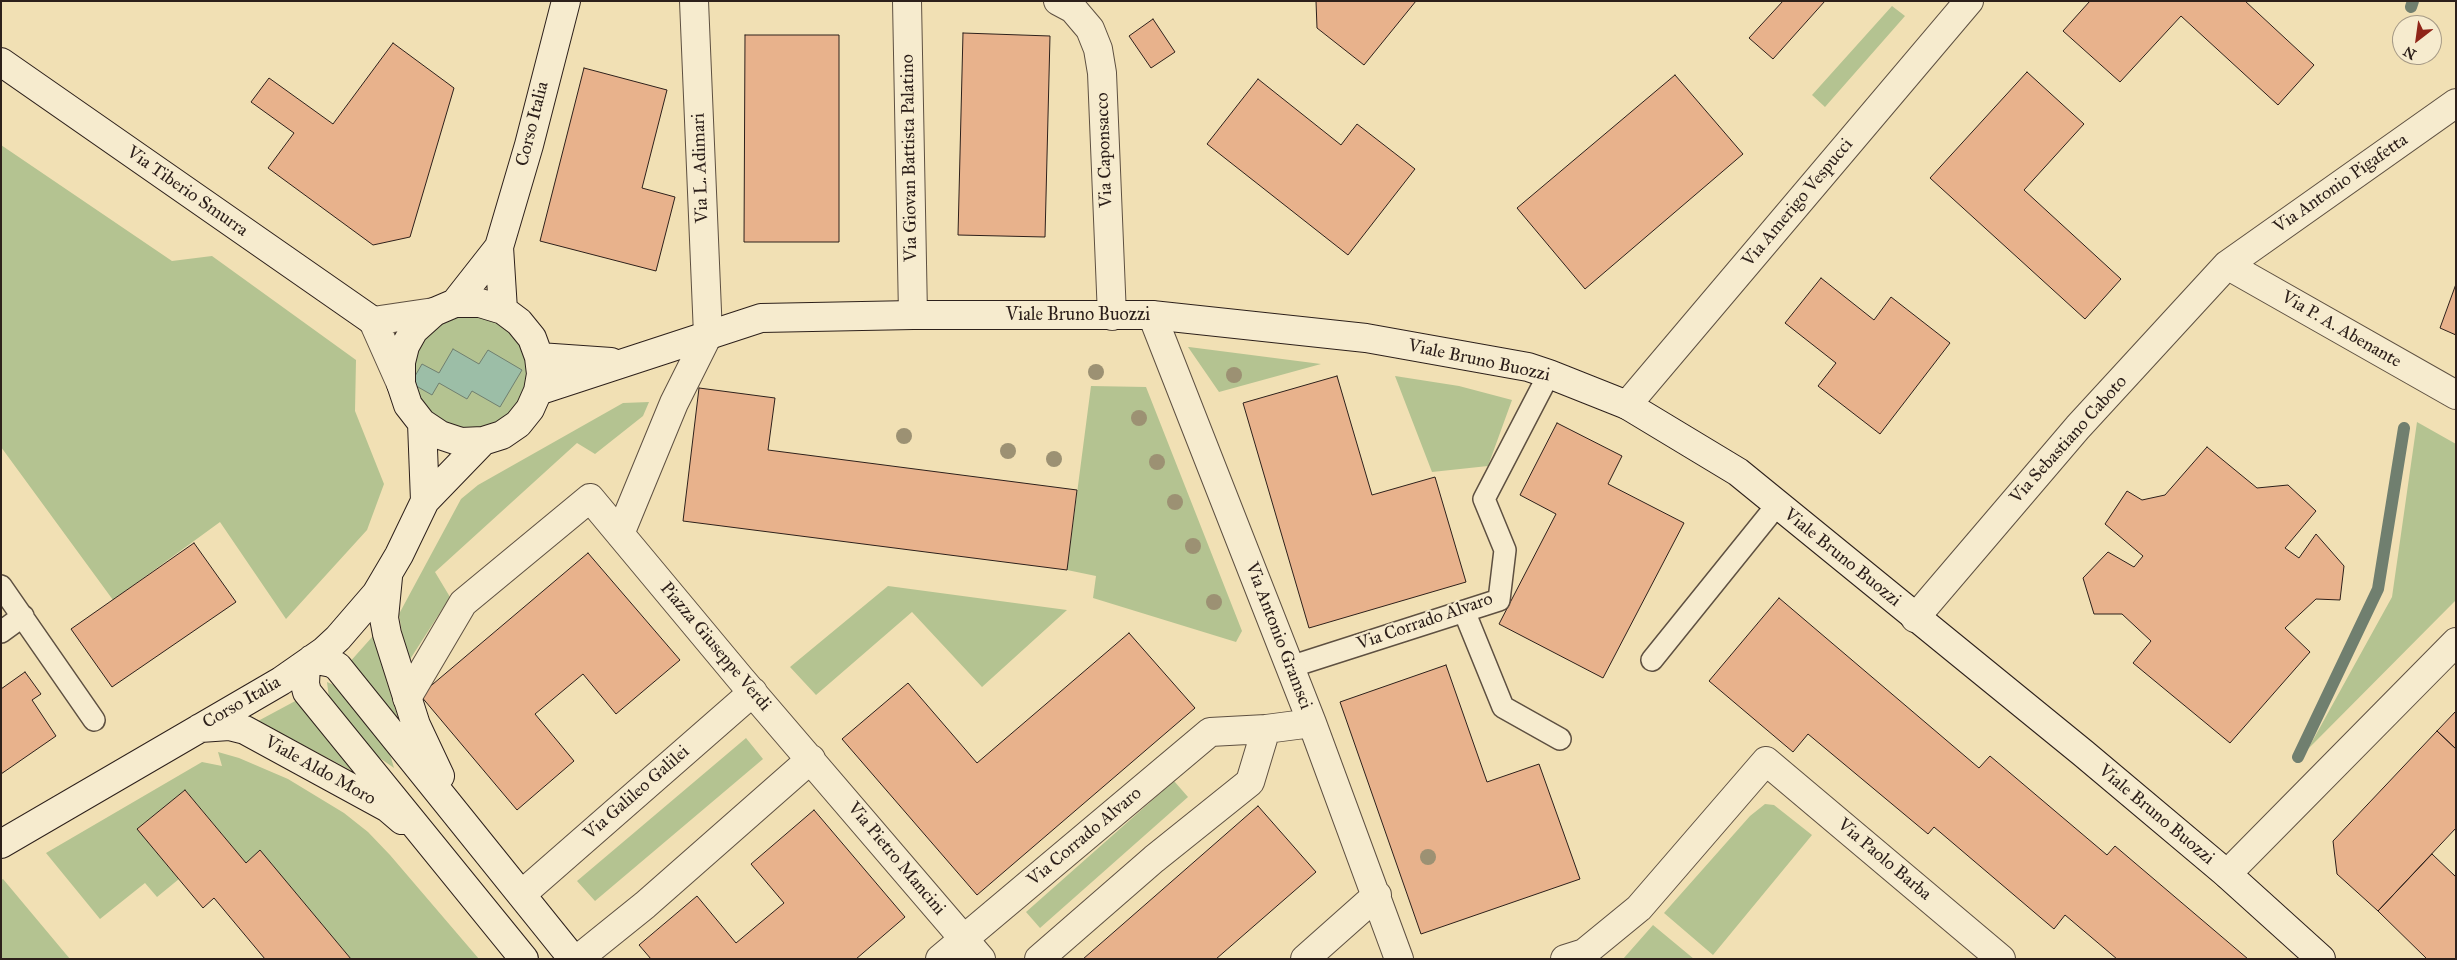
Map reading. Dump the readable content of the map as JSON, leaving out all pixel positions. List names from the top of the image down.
{
  "streets": {
    "street": [
      "Corso Italia",
      "Via Caponsacco",
      "Via Giovan Battista Palatino",
      "Via L. Adimari",
      "Via Antonio Pigafetta",
      "Via Tiberio Smurra",
      "Via Amerigo Vespucci",
      "Viale Bruno Buozzi",
      "Via P. A. Abenante",
      "Via Sebastiano Caboto",
      "Via Corrado Alvaro",
      "Via Antonio Gramsci",
      "Piazza Giuseppe Verdi",
      "Viale Aldo Moro",
      "Via Galileo Galilei",
      "Via Pietro Mancini",
      "Via Paolo Barba"
    ]
  },
  "crossings": [
    ["Corso Italia", "Viale Aldo Moro"],
    ["Via Caponsacco", "Viale Bruno Buozzi"],
    ["Via Giovan Battista Palatino", "Viale Bruno Buozzi"],
    ["Via L. Adimari", "Viale Bruno Buozzi"],
    ["Via Antonio Pigafetta", "Via P. A. Abenante"],
    ["Via Antonio Pigafetta", "Via Sebastiano Caboto"],
    ["Via Amerigo Vespucci", "Viale Bruno Buozzi"],
    ["Viale Bruno Buozzi", "Via Sebastiano Caboto"],
    ["Viale Bruno Buozzi", "Via Corrado Alvaro"],
    ["Viale Bruno Buozzi", "Via Antonio Gramsci"],
    ["Via P. A. Abenante", "Via Sebastiano Caboto"],
    ["Via Corrado Alvaro", "Via Antonio Gramsci"],
    ["Via Corrado Alvaro", "Via Pietro Mancini"],
    ["Piazza Giuseppe Verdi", "Via Galileo Galilei"],
    ["Piazza Giuseppe Verdi", "Via Pietro Mancini"]
  ],
  "north": "bottom left"
}
